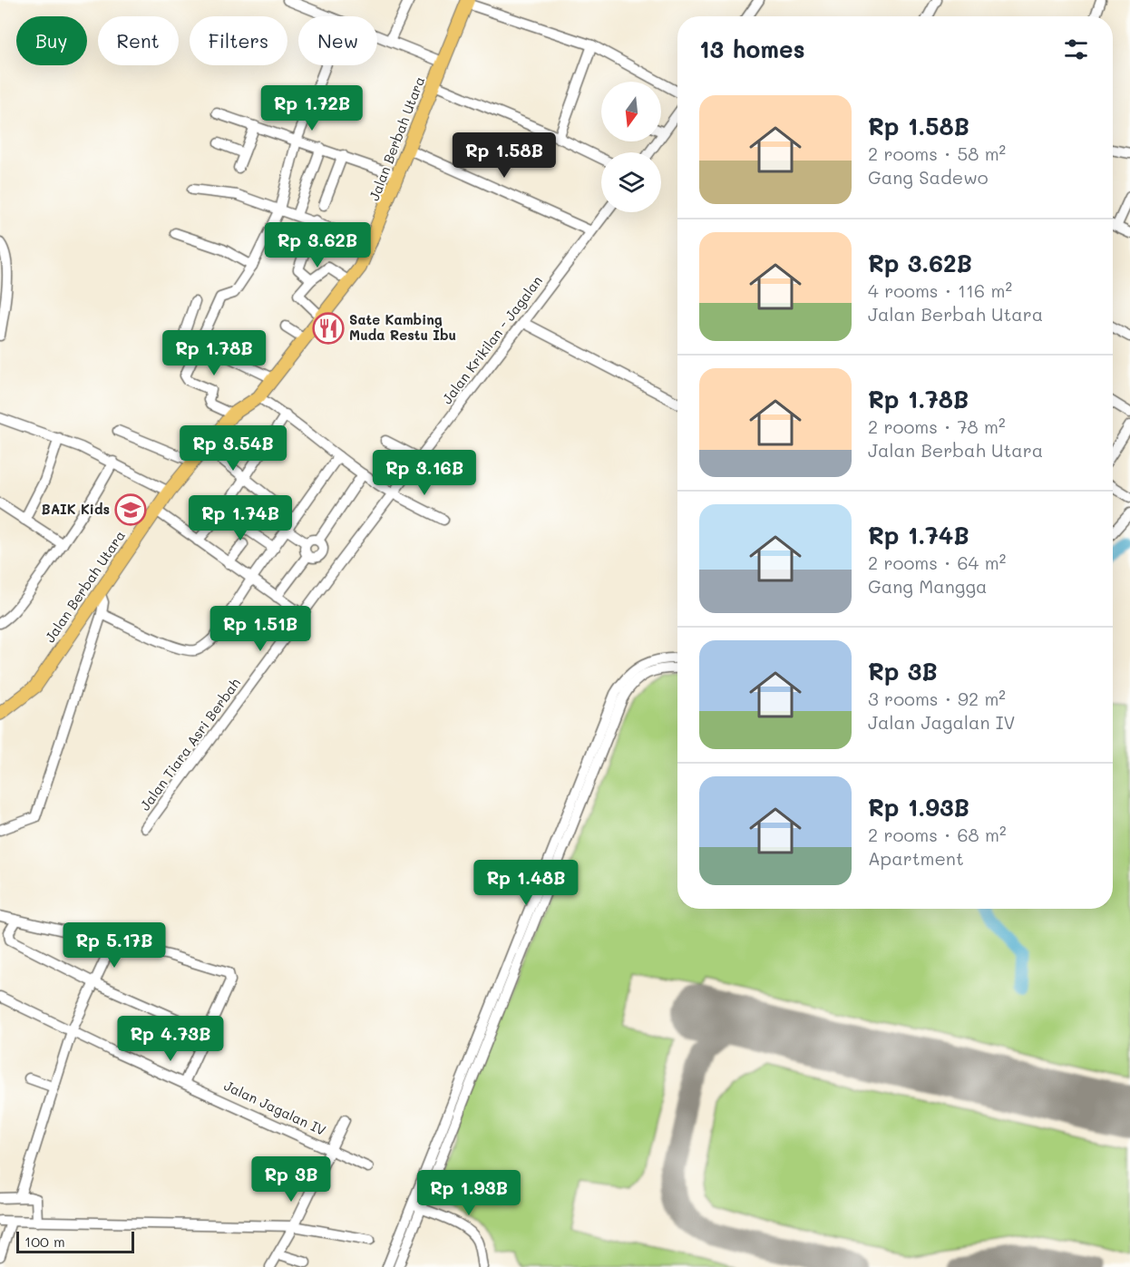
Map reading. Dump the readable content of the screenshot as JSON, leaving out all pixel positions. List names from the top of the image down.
{
  "streets": {
    "main road": ["Jalan Berbah Utara"],
    "street": ["Jalan Krikilan - Jagalan", "Jalan Tiara Asri Berbah", "Jalan Jagalan IV"]
  },
  "crossings": [
    ["Jalan Krikilan - Jagalan", "Jalan Tiara Asri Berbah"]
  ],
  "places": {
    "restaurant": ["Sate Kambing Muda Restu Ibu"],
    "school or university": ["BAIK Kids"]
  },
  "scale_bar": "100 m",
  "north": "bottom",
  "page": {
    "chip": [
      "Buy",
      "Rent",
      "Filters",
      "New"
    ],
    "heading": "13 homes",
    "list": [
      {
        "name": "Rp 1.58B",
        "note": "2 rooms · 58 m² · Gang Sadewo"
      },
      {
        "name": "Rp 3.62B",
        "note": "4 rooms · 116 m² · Jalan Berbah Utara"
      },
      {
        "name": "Rp 1.78B",
        "note": "2 rooms · 78 m² · Jalan Berbah Utara"
      },
      {
        "name": "Rp 1.74B",
        "note": "2 rooms · 64 m² · Gang Mangga"
      },
      {
        "name": "Rp 3B",
        "note": "3 rooms · 92 m² · Jalan Jagalan IV"
      },
      {
        "name": "Rp 1.93B",
        "note": "2 rooms · 68 m² · Apartment"
      }
    ],
    "price": [
      "Rp 1.72B",
      "Rp 1.58B",
      "Rp 3.62B",
      "Rp 1.78B",
      "Rp 3.54B",
      "Rp 3.16B",
      "Rp 1.74B",
      "Rp 1.51B",
      "Rp 1.48B",
      "Rp 5.17B",
      "Rp 4.73B",
      "Rp 3B",
      "Rp 1.93B"
    ],
    "scale": "100 m"
  }
}
